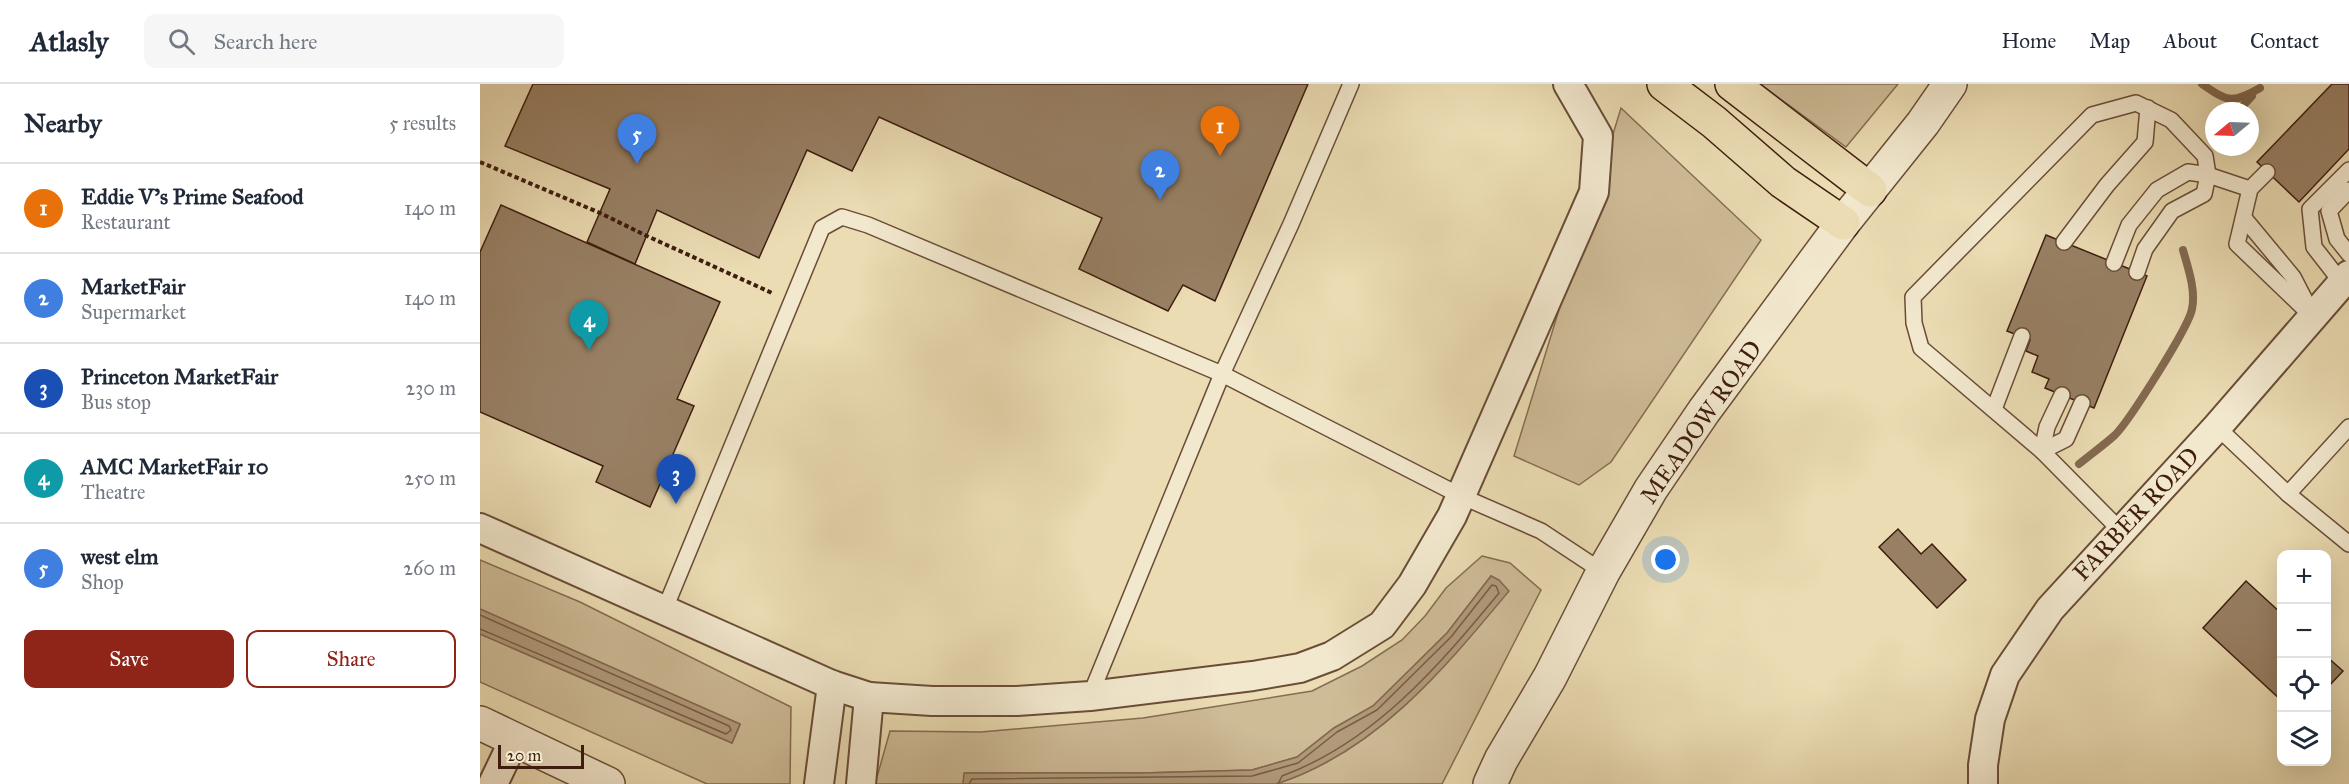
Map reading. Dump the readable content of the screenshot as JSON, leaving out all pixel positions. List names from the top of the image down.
{
  "streets": {
    "street": ["MEADOW ROAD", "FARBER ROAD"]
  },
  "scale_bar": "20 m",
  "north": "left",
  "page": {
    "header": "Atlasly",
    "search": "Search here",
    "nav": [
      "Home",
      "Map",
      "About",
      "Contact"
    ],
    "heading": ["Nearby", "5 results"],
    "pins": [
      "1",
      "5",
      "2",
      "4",
      "3"
    ],
    "list": [
      {
        "mark": "1",
        "name": "Eddie V's Prime Seafood",
        "note": "Restaurant",
        "value": "140 m"
      },
      {
        "mark": "2",
        "name": "MarketFair",
        "note": "Supermarket",
        "value": "140 m"
      },
      {
        "mark": "3",
        "name": "Princeton MarketFair",
        "note": "Bus stop",
        "value": "230 m"
      },
      {
        "mark": "4",
        "name": "AMC MarketFair 10",
        "note": "Theatre",
        "value": "250 m"
      },
      {
        "mark": "5",
        "name": "west elm",
        "note": "Shop",
        "value": "260 m"
      }
    ],
    "map_buttons": ["+", "−"],
    "buttons": ["Save", "Share"],
    "scale": "20 m"
  }
}
